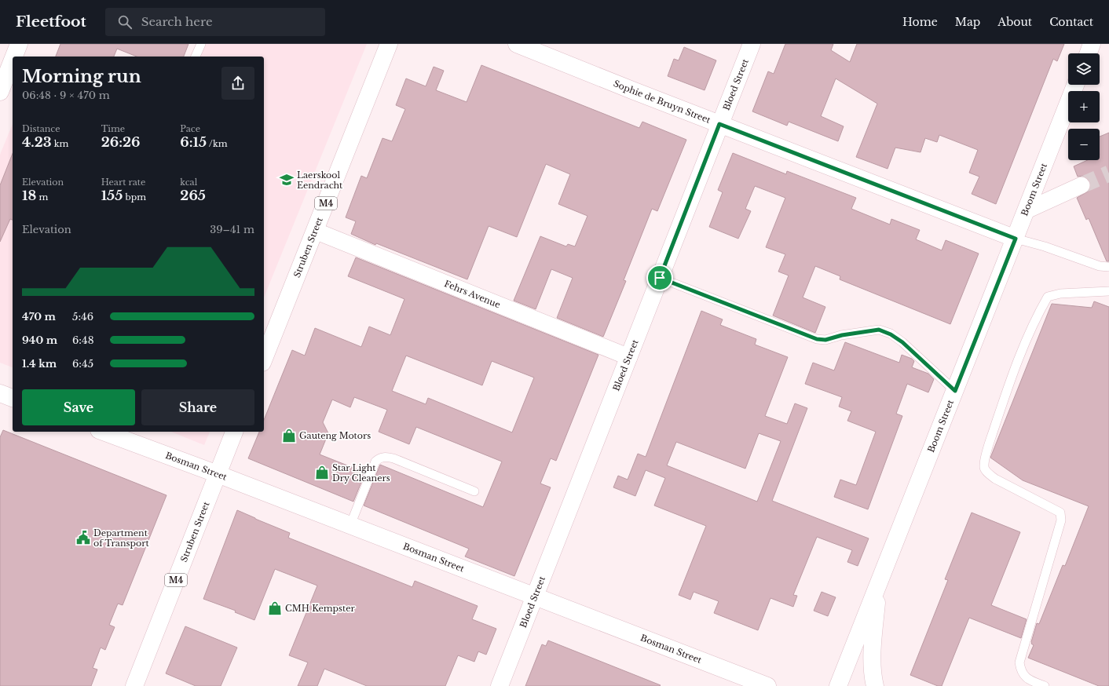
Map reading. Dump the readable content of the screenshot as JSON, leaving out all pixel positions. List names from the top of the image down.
{
  "streets": {
    "main road": [
      "Bloed Street",
      "Sophie de Bruyn Street",
      "Boom Street",
      "M4",
      "Struben Street",
      "Bosman Street"
    ],
    "street": ["Fehrs Avenue"]
  },
  "crossings": [
    ["Bloed Street", "Sophie de Bruyn Street"],
    ["Bloed Street", "Fehrs Avenue"],
    ["Bloed Street", "Bosman Street"],
    ["Sophie de Bruyn Street", "Boom Street"],
    ["Struben Street", "Fehrs Avenue"],
    ["Struben Street", "Bosman Street"]
  ],
  "places": {
    "school or university": ["Laerskool Eendracht"],
    "shop": ["Gauteng Motors", "Star Light Dry Cleaners", "CMH Kempster"],
    "public building": ["Department of Transport"]
  },
  "page": {
    "header": "Fleetfoot",
    "search": "Search here",
    "nav": [
      "Home",
      "Map",
      "About",
      "Contact"
    ],
    "map_buttons": ["+", "−"],
    "heading": ["Morning run", "06:48 · 9 × 470 m"],
    "stats": [
      ["Distance", "4.23 km"],
      ["Time", "26:26"],
      ["Pace", "6:15 /km"],
      ["Elevation", "18 m"],
      ["Heart rate", "155 bpm"],
      ["kcal", "265"]
    ],
    "chart": ["Elevation", "39–41 m"],
    "list": [
      {
        "name": "470 m",
        "note": "5:46"
      },
      {
        "name": "940 m",
        "note": "6:48"
      },
      {
        "name": "1.4 km",
        "note": "6:45"
      }
    ],
    "buttons": ["Save", "Share"]
  }
}
